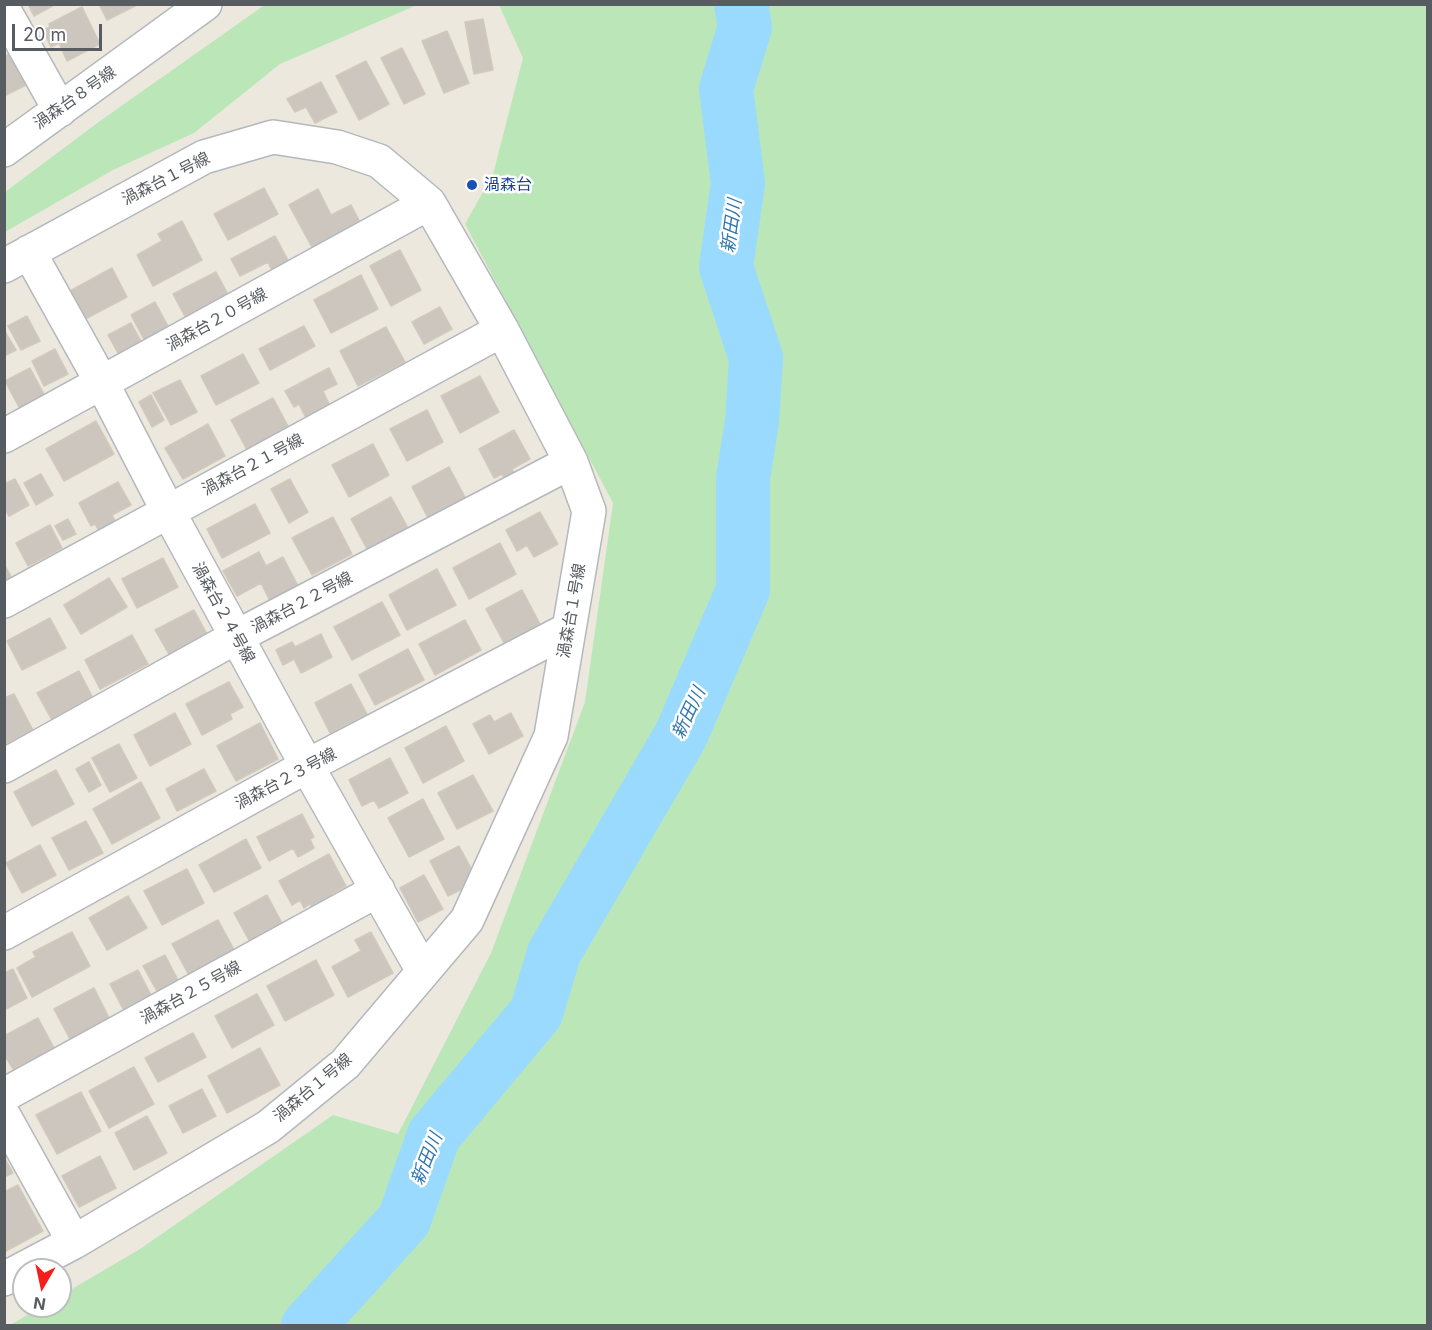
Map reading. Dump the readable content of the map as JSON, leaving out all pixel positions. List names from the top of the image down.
{
  "streets": {
    "street": [
      "渦森台８号線",
      "渦森台１号線",
      "渦森台２０号線",
      "渦森台２１号線",
      "渦森台２２号線",
      "渦森台２４号線",
      "渦森台２３号線",
      "渦森台２５号線"
    ]
  },
  "crossings": [
    ["渦森台１号線", "渦森台２０号線"],
    ["渦森台１号線", "渦森台２１号線"],
    ["渦森台１号線", "渦森台２２号線"],
    ["渦森台１号線", "渦森台２４号線"],
    ["渦森台１号線", "渦森台２３号線"],
    ["渦森台２０号線", "渦森台２４号線"],
    ["渦森台２１号線", "渦森台２４号線"],
    ["渦森台２２号線", "渦森台２４号線"],
    ["渦森台２４号線", "渦森台２３号線"],
    ["渦森台２４号線", "渦森台２５号線"]
  ],
  "water": ["新田川"],
  "places": ["渦森台"],
  "scale_bar": "20 m",
  "north": "bottom"
}
